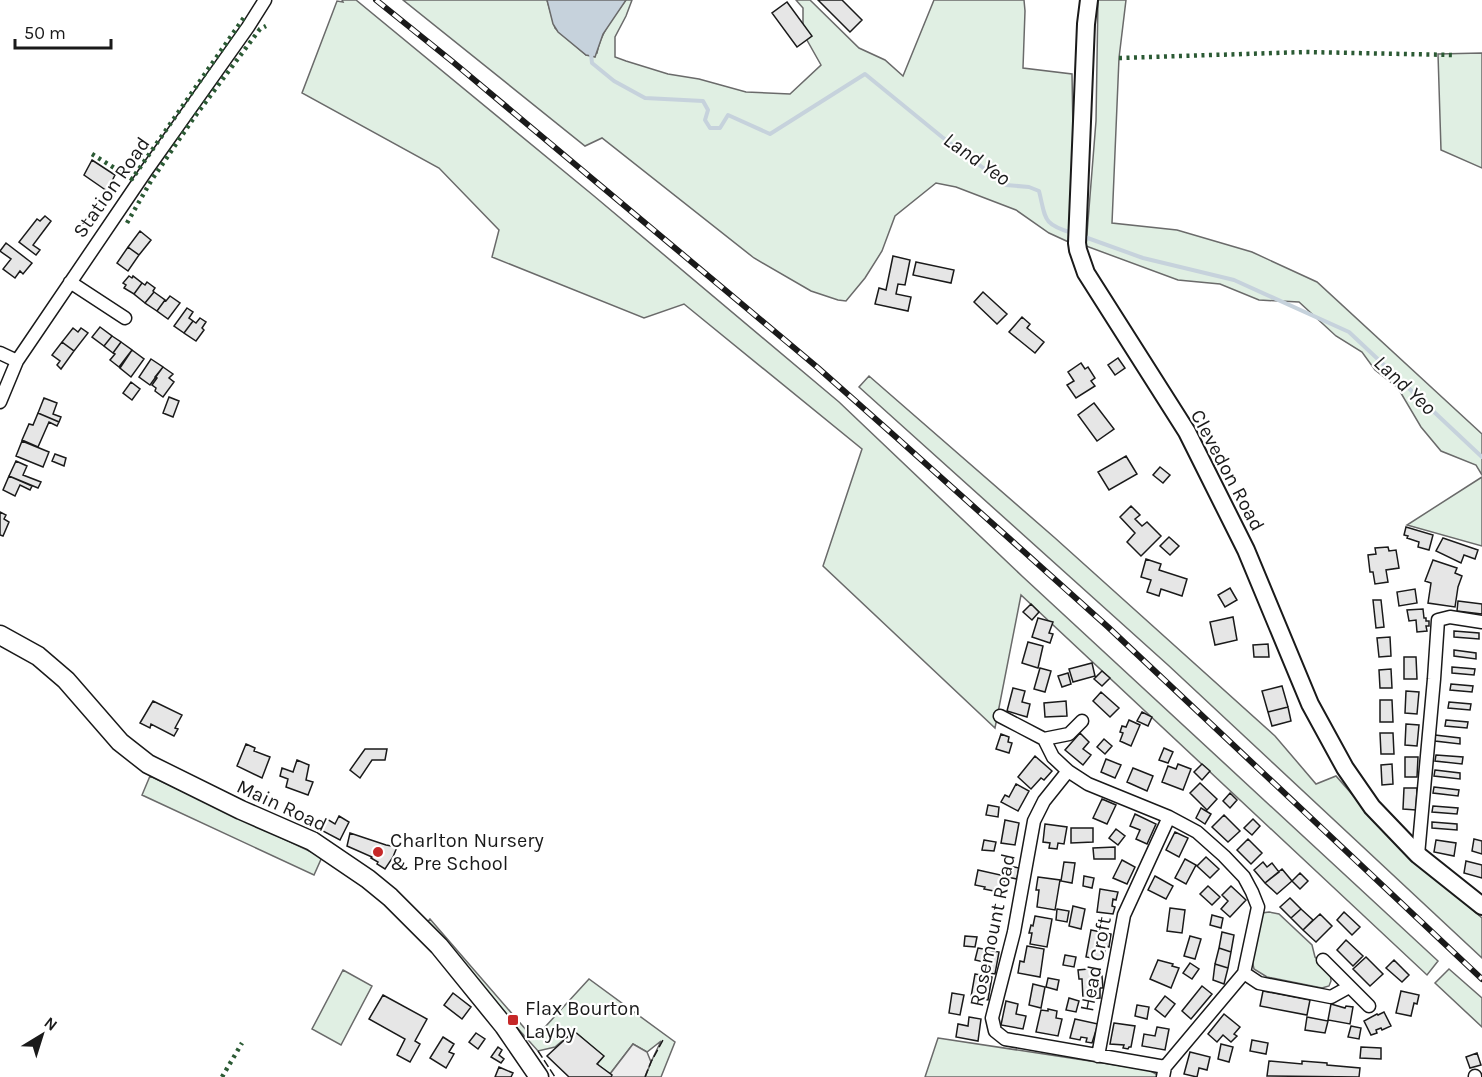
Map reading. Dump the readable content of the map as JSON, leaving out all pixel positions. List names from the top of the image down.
{
  "streets": {
    "main road": ["Clevedon Road", "Main Road"],
    "street": ["Station Road", "Rosemount Road", "Head Croft"]
  },
  "crossings": [
    ["Rosemount Road", "Head Croft"]
  ],
  "water": ["Land Yeo"],
  "places": {
    "other": ["Charlton Nursery & Pre School"],
    "transit": ["Flax Bourton Layby"]
  },
  "scale_bar": "50 m",
  "north": "top right"
}
